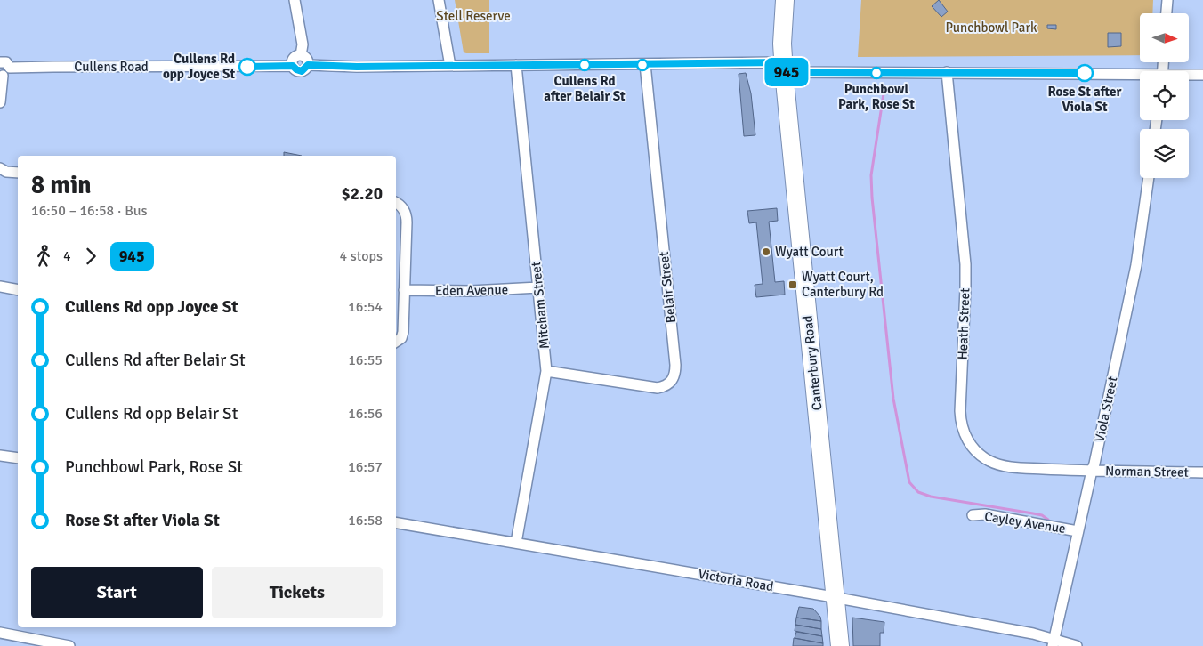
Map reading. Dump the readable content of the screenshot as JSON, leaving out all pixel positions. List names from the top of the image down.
{
  "streets": {
    "highway": ["Canterbury Road"],
    "street": [
      "Cullens Road",
      "Belair Street",
      "Eden Avenue",
      "Mitcham Street",
      "Heath Street",
      "Viola Street",
      "Norman Street",
      "Cayley Avenue",
      "Victoria Road"
    ]
  },
  "crossings": [
    ["Belair Street", "Mitcham Street"],
    ["Eden Avenue", "Mitcham Street"],
    ["Mitcham Street", "Victoria Road"],
    ["Heath Street", "Viola Street"],
    ["Heath Street", "Norman Street"],
    ["Canterbury Road", "Victoria Road"],
    ["Viola Street", "Norman Street"],
    ["Viola Street", "Cayley Avenue"],
    ["Viola Street", "Victoria Road"]
  ],
  "parks": ["Stell Reserve", "Punchbowl Park"],
  "places": {
    "other": [
      "Cullens Rd after Belair St",
      "Cullens Rd opp Joyce St",
      "Punchbowl Park, Rose St",
      "Rose St after Viola St",
      "Wyatt Court"
    ],
    "transit": ["Wyatt Court, Canterbury Rd"]
  },
  "lines": ["bus line 945"],
  "north": "right",
  "page": {
    "on_map": "945",
    "heading": ["8 min", "16:50 – 16:58 · Bus", "$2.20"],
    "legs": ["4", "945", "4 stops"],
    "list": [
      {
        "name": "Cullens Rd opp Joyce St",
        "value": "16:54"
      },
      {
        "name": "Cullens Rd after Belair St",
        "value": "16:55"
      },
      {
        "name": "Cullens Rd opp Belair St",
        "value": "16:56"
      },
      {
        "name": "Punchbowl Park, Rose St",
        "value": "16:57"
      },
      {
        "name": "Rose St after Viola St",
        "value": "16:58"
      }
    ],
    "buttons": ["Start", "Tickets"]
  }
}
